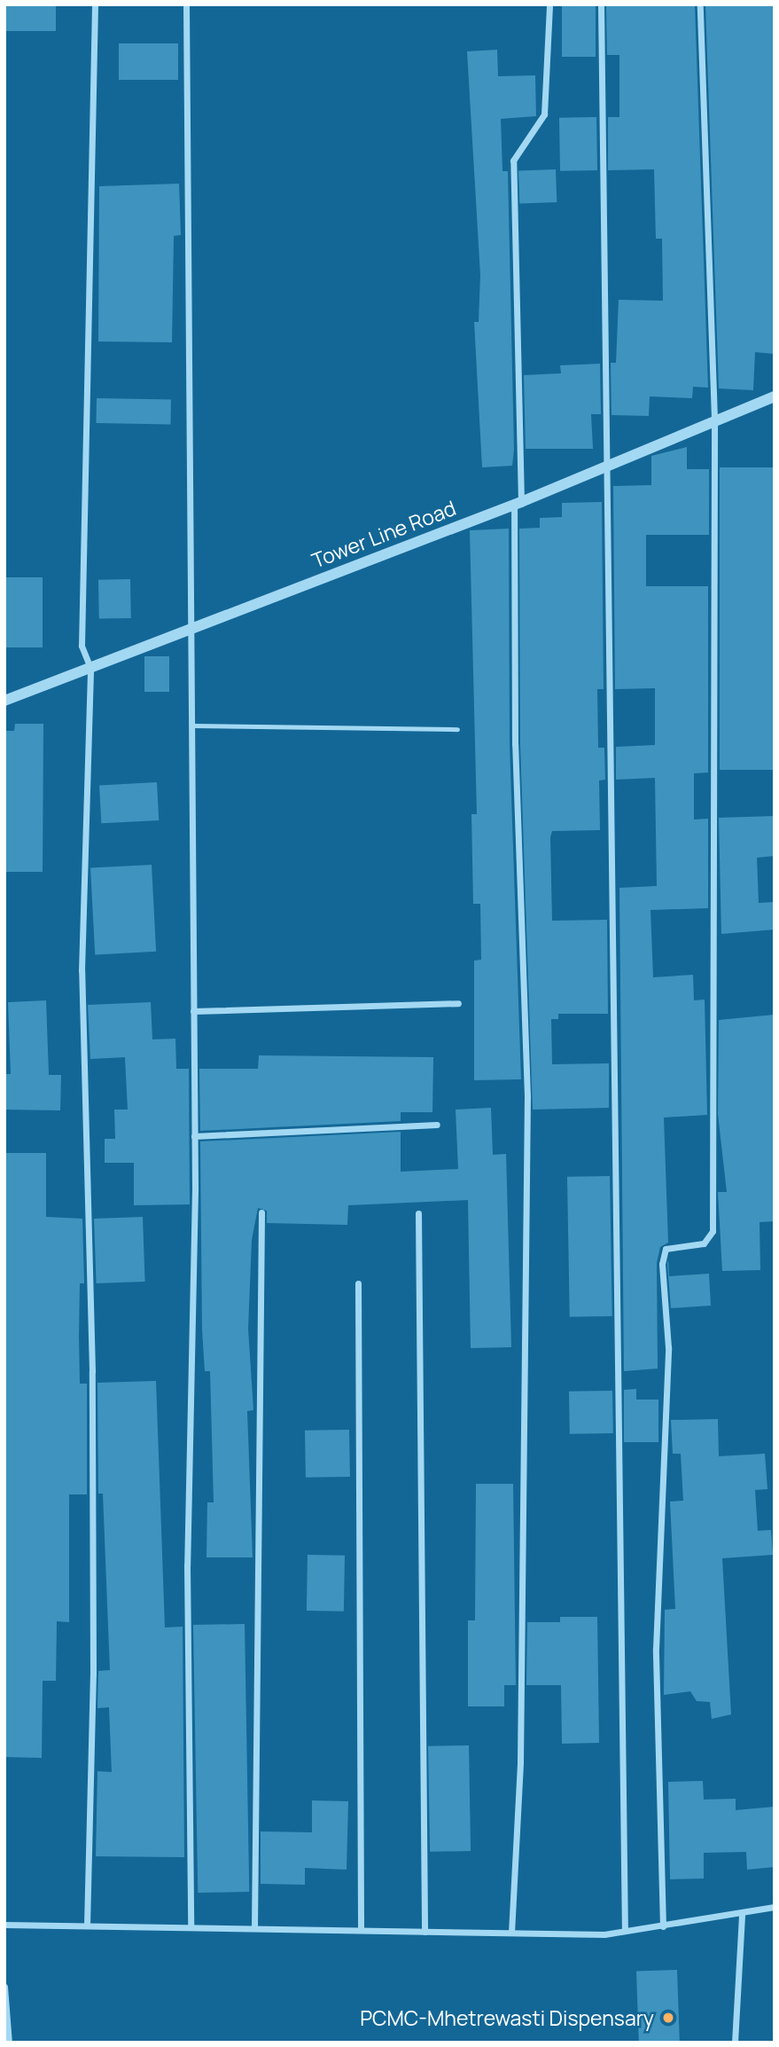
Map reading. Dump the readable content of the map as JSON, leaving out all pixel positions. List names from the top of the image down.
{
  "streets": {
    "street": ["Tower Line Road"]
  },
  "places": ["PCMC-Mhetrewasti Dispensary"]
}
